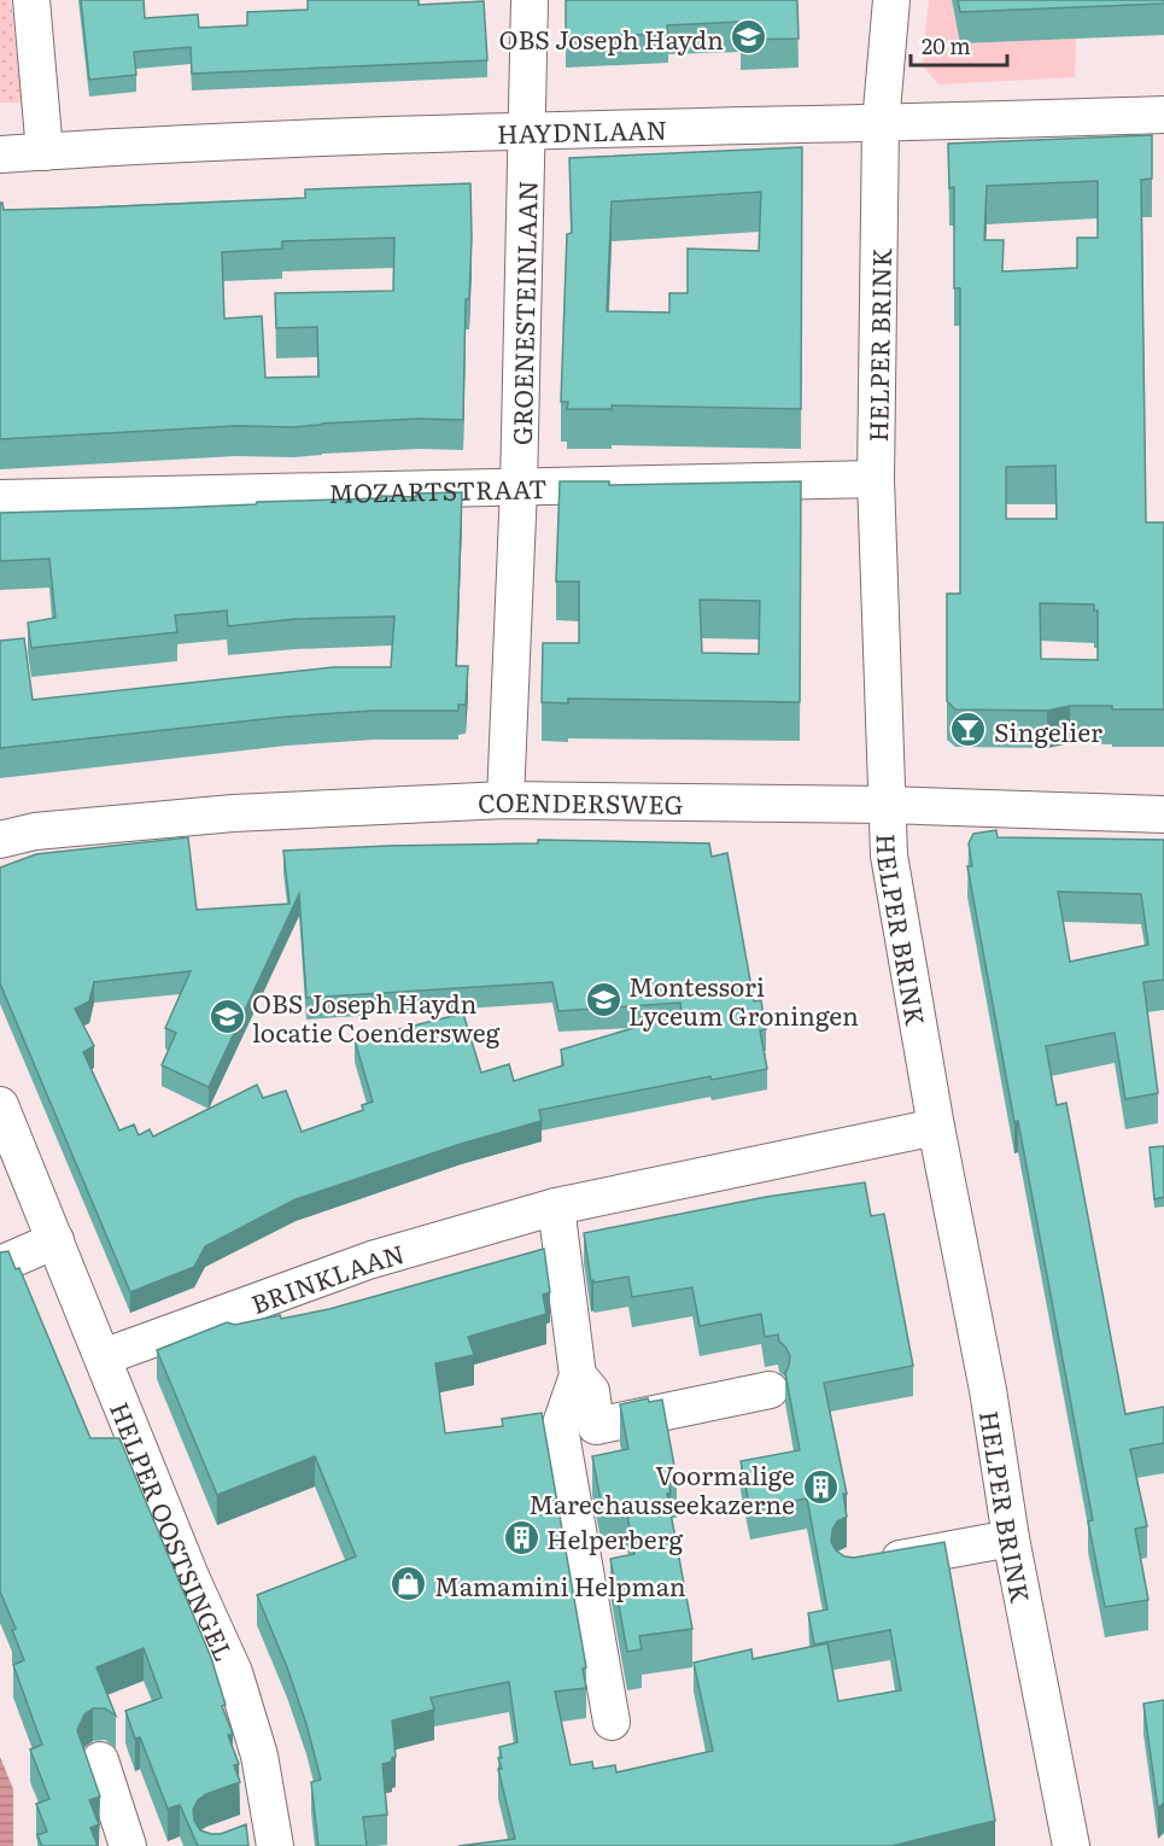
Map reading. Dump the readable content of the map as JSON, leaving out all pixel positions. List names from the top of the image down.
{
  "streets": {
    "street": [
      "HAYDNLAAN",
      "GROENESTEINLAAN",
      "HELPER BRINK",
      "MOZARTSTRAAT",
      "COENDERSWEG",
      "BRINKLAAN",
      "HELPER OOSTSINGEL"
    ]
  },
  "crossings": [
    ["HAYDNLAAN", "GROENESTEINLAAN"],
    ["HAYDNLAAN", "HELPER BRINK"],
    ["GROENESTEINLAAN", "MOZARTSTRAAT"],
    ["GROENESTEINLAAN", "COENDERSWEG"],
    ["HELPER BRINK", "MOZARTSTRAAT"],
    ["HELPER BRINK", "COENDERSWEG"],
    ["HELPER BRINK", "BRINKLAAN"],
    ["BRINKLAAN", "HELPER OOSTSINGEL"]
  ],
  "places": {
    "school or university": ["OBS Joseph Haydn", "Montessori Lyceum Groningen", "OBS Joseph Haydn locatie Coendersweg"],
    "bar": ["Singelier"],
    "building": ["Voormalige Marechausseekazerne", "Helperberg"],
    "shop": ["Mamamini Helpman"]
  },
  "scale_bar": "20 m"
}
